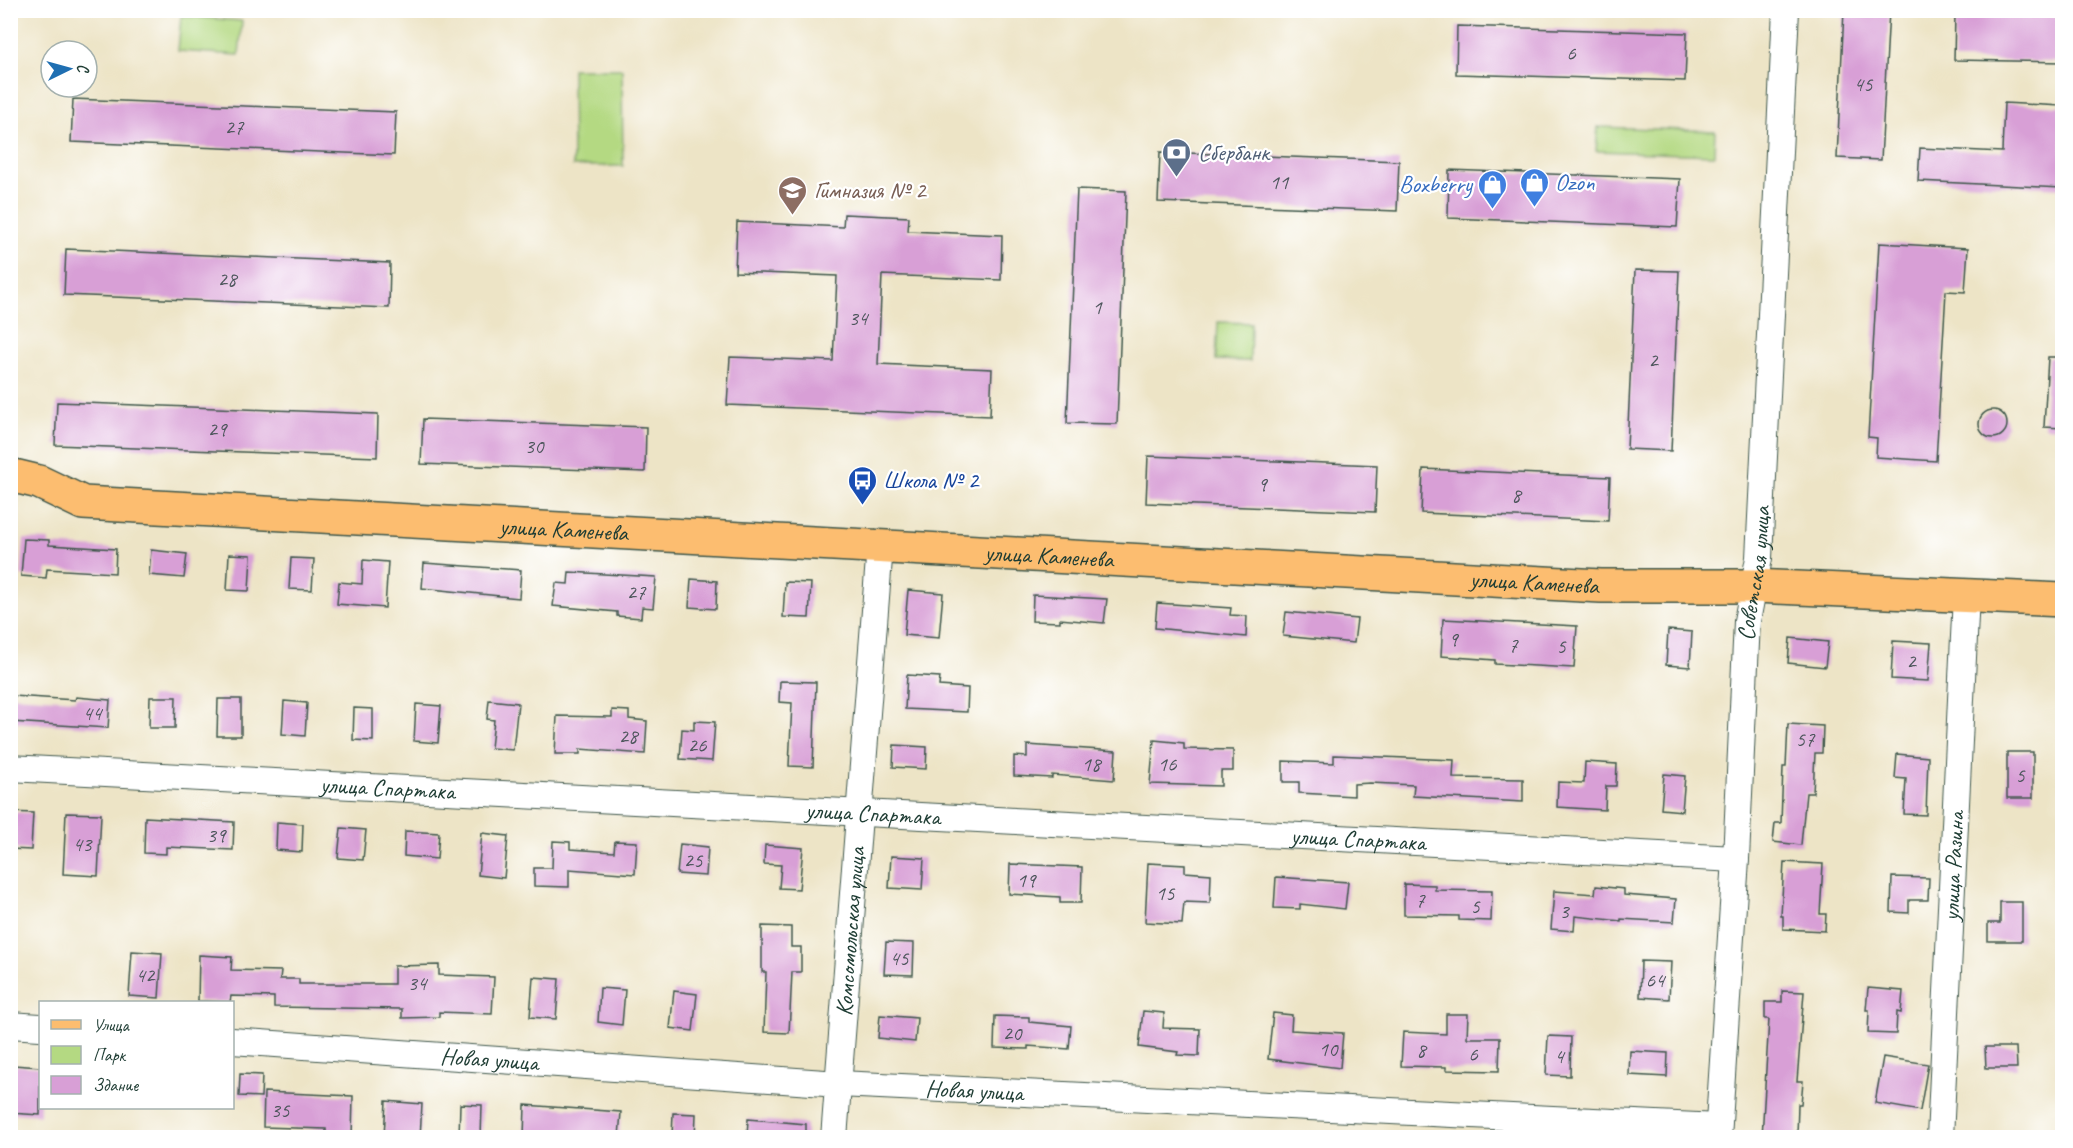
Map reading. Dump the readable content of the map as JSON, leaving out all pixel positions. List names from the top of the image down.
{
  "streets": {
    "main road": ["улица Каменева"],
    "street": [
      "Советская улица",
      "улица Спартака",
      "улица Разина",
      "Комсомольская улица",
      "Новая улица"
    ]
  },
  "crossings": [
    ["улица Каменева", "Советская улица"],
    ["улица Каменева", "улица Разина"],
    ["улица Каменева", "Комсомольская улица"],
    ["Советская улица", "улица Спартака"],
    ["Советская улица", "Новая улица"],
    ["улица Спартака", "Комсомольская улица"],
    ["Комсомольская улица", "Новая улица"]
  ],
  "places": {
    "bank": ["Сбербанк"],
    "shop": ["Ozon", "Boxberry"],
    "school or university": ["Гимназия № 2"],
    "bus stop": ["Школа № 2"]
  },
  "house_numbers": [
    "6",
    "45",
    "27",
    "11",
    "28",
    "1",
    "34",
    "2",
    "29",
    "30",
    "9",
    "8",
    "27",
    "9",
    "7",
    "5",
    "2",
    "44",
    "28",
    "57",
    "26",
    "18",
    "16",
    "5",
    "39",
    "43",
    "25",
    "19",
    "15",
    "7",
    "5",
    "3",
    "45",
    "42",
    "64",
    "34",
    "20",
    "10",
    "8",
    "6",
    "4",
    "35"
  ],
  "legend": ["Улица", "Парк", "Здание"],
  "north": "right"
}
